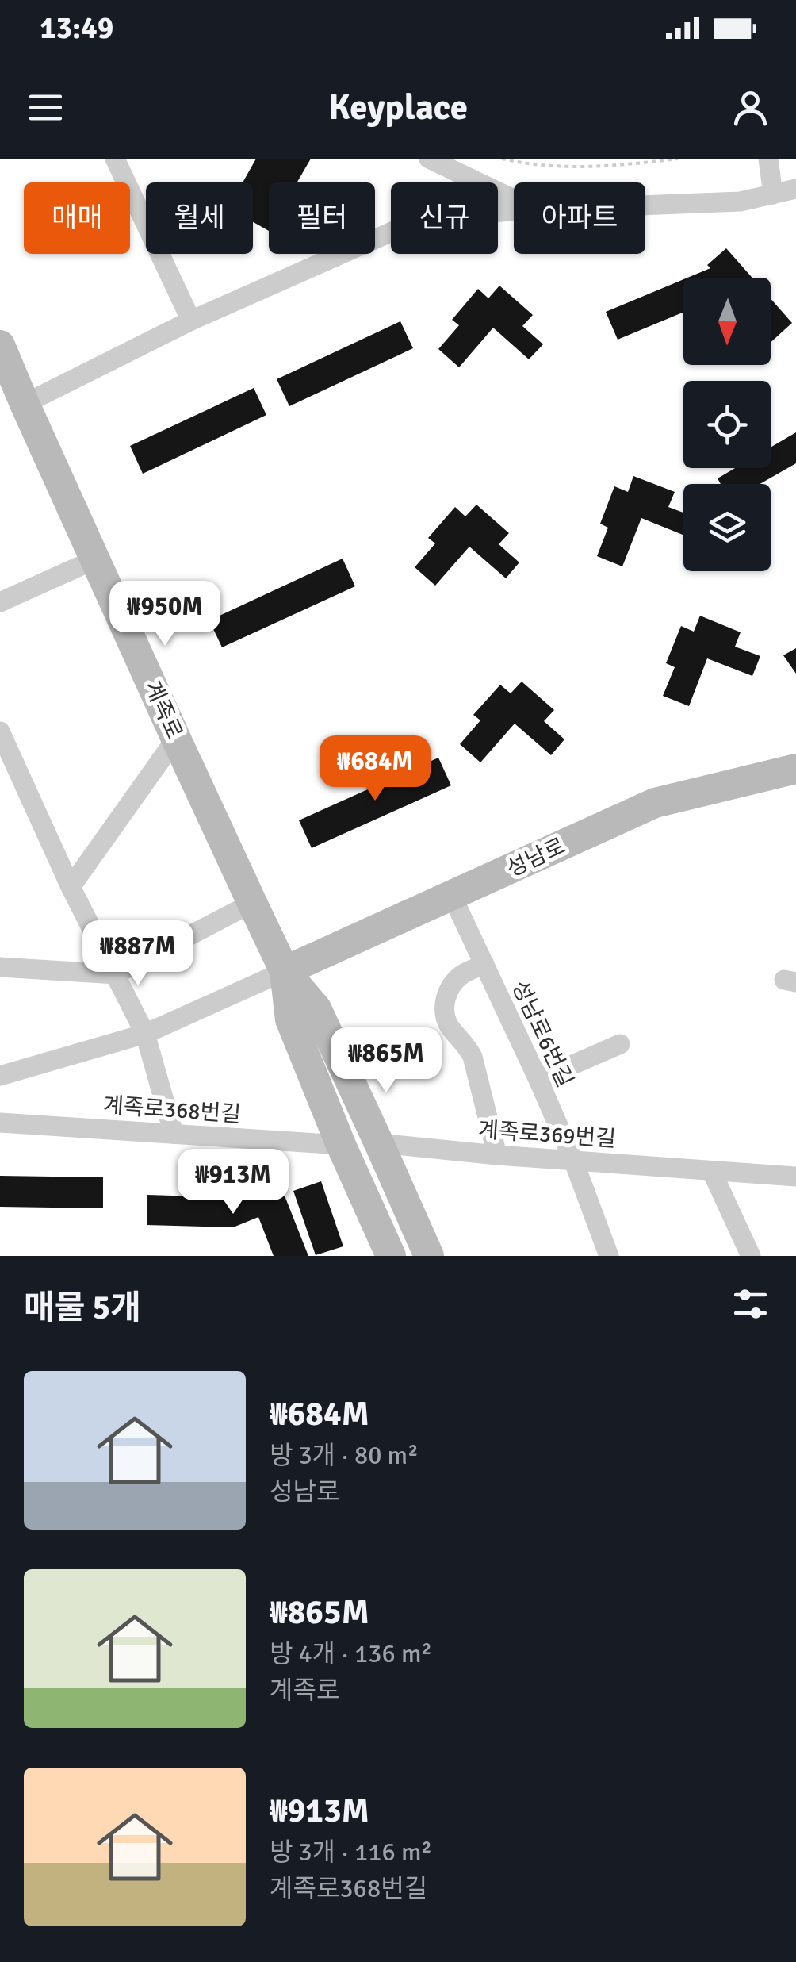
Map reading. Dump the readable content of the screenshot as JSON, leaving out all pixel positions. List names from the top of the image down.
{
  "streets": {
    "main road": ["계족로", "성남로"],
    "street": ["성남로6번길", "계족로368번길", "계족로369번길"]
  },
  "crossings": [
    ["계족로", "성남로"],
    ["계족로", "계족로368번길"],
    ["계족로", "계족로369번길"],
    ["성남로", "성남로6번길"],
    ["성남로6번길", "계족로369번길"]
  ],
  "north": "bottom",
  "page": {
    "status": "13:49",
    "header": "Keyplace",
    "chip": [
      "매매",
      "월세",
      "필터",
      "신규",
      "아파트"
    ],
    "price": [
      "₩950M",
      "₩684M",
      "₩887M",
      "₩865M",
      "₩913M"
    ],
    "heading": "매물 5개",
    "list": [
      {
        "name": "₩684M",
        "note": "방 3개 · 80 m² · 성남로"
      },
      {
        "name": "₩865M",
        "note": "방 4개 · 136 m² · 계족로"
      },
      {
        "name": "₩913M",
        "note": "방 3개 · 116 m² · 계족로368번길"
      }
    ]
  }
}
